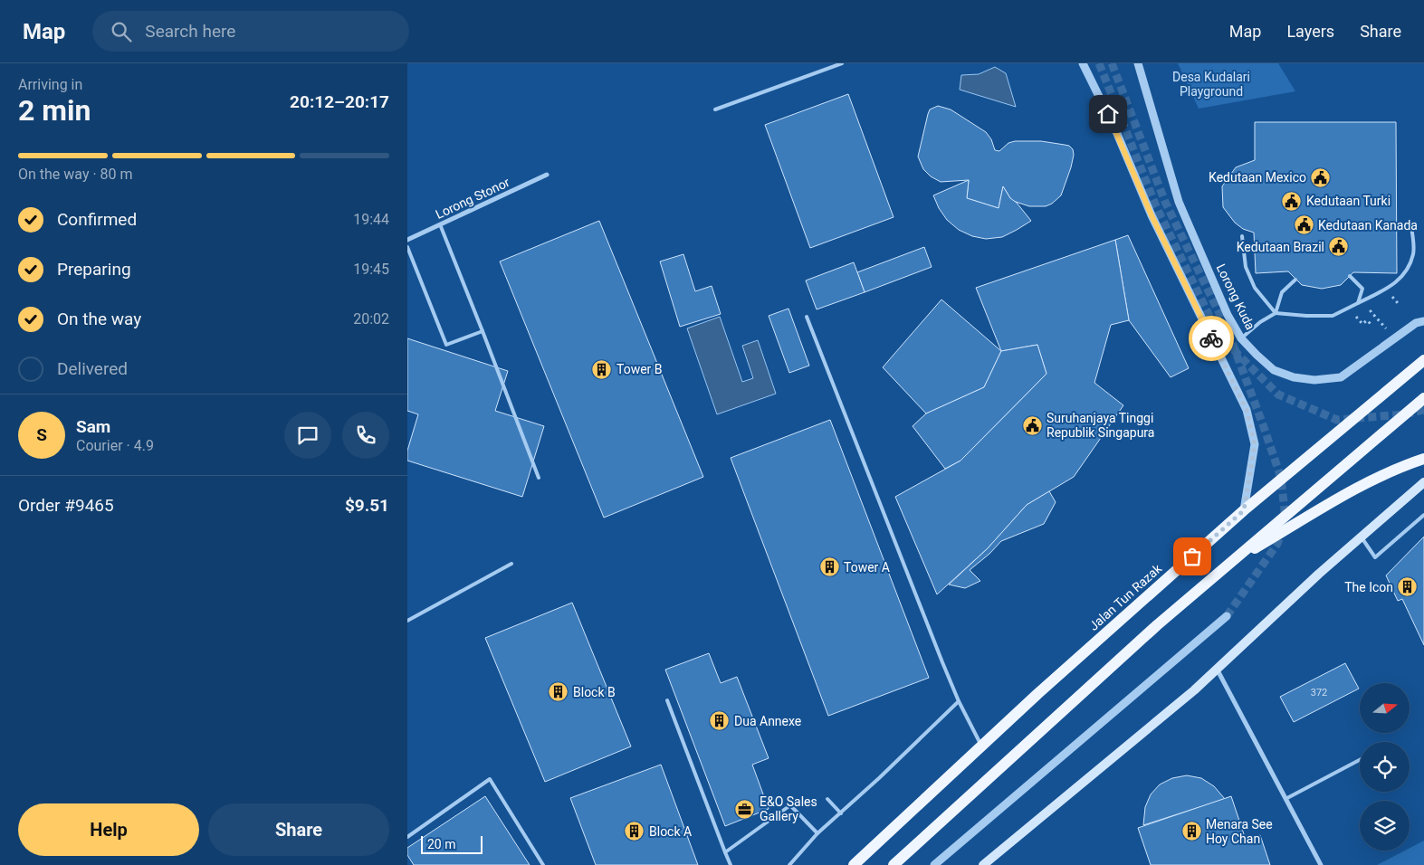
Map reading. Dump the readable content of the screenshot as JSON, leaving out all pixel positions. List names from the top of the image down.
{
  "streets": {
    "main road": ["Jalan Tun Razak"],
    "street": ["Lorong Stonor", "Lorong Kuda"]
  },
  "parks": ["Desa Kudalari Playground"],
  "places": {
    "public building": [
      "Kedutaan Mexico",
      "Kedutaan Turki",
      "Kedutaan Kanada",
      "Kedutaan Brazil",
      "Suruhanjaya Tinggi Republik Singapura"
    ],
    "building": [
      "Tower B",
      "Tower A",
      "The Icon",
      "Block B",
      "Dua Annexe",
      "Block A",
      "Menara See Hoy Chan"
    ],
    "office": ["E&O Sales Gallery"]
  },
  "house_numbers": ["372"],
  "scale_bar": "20 m",
  "north": "right",
  "page": {
    "header": "Map",
    "search": "Search here",
    "nav": ["Map", "Layers", "Share"],
    "heading": ["2 min", "Arriving in", "20:12–20:17"],
    "panel": [
      "Sam",
      "Courier · 4.9",
      "Order #9465",
      "$9.51"
    ],
    "bar": "On the way · 80 m",
    "list": [
      ["Confirmed", "19:44"],
      ["Preparing", "19:45"],
      ["On the way", "20:02"],
      "Delivered"
    ],
    "round": "S",
    "buttons": ["Help", "Share"],
    "scale": "20 m"
  }
}
